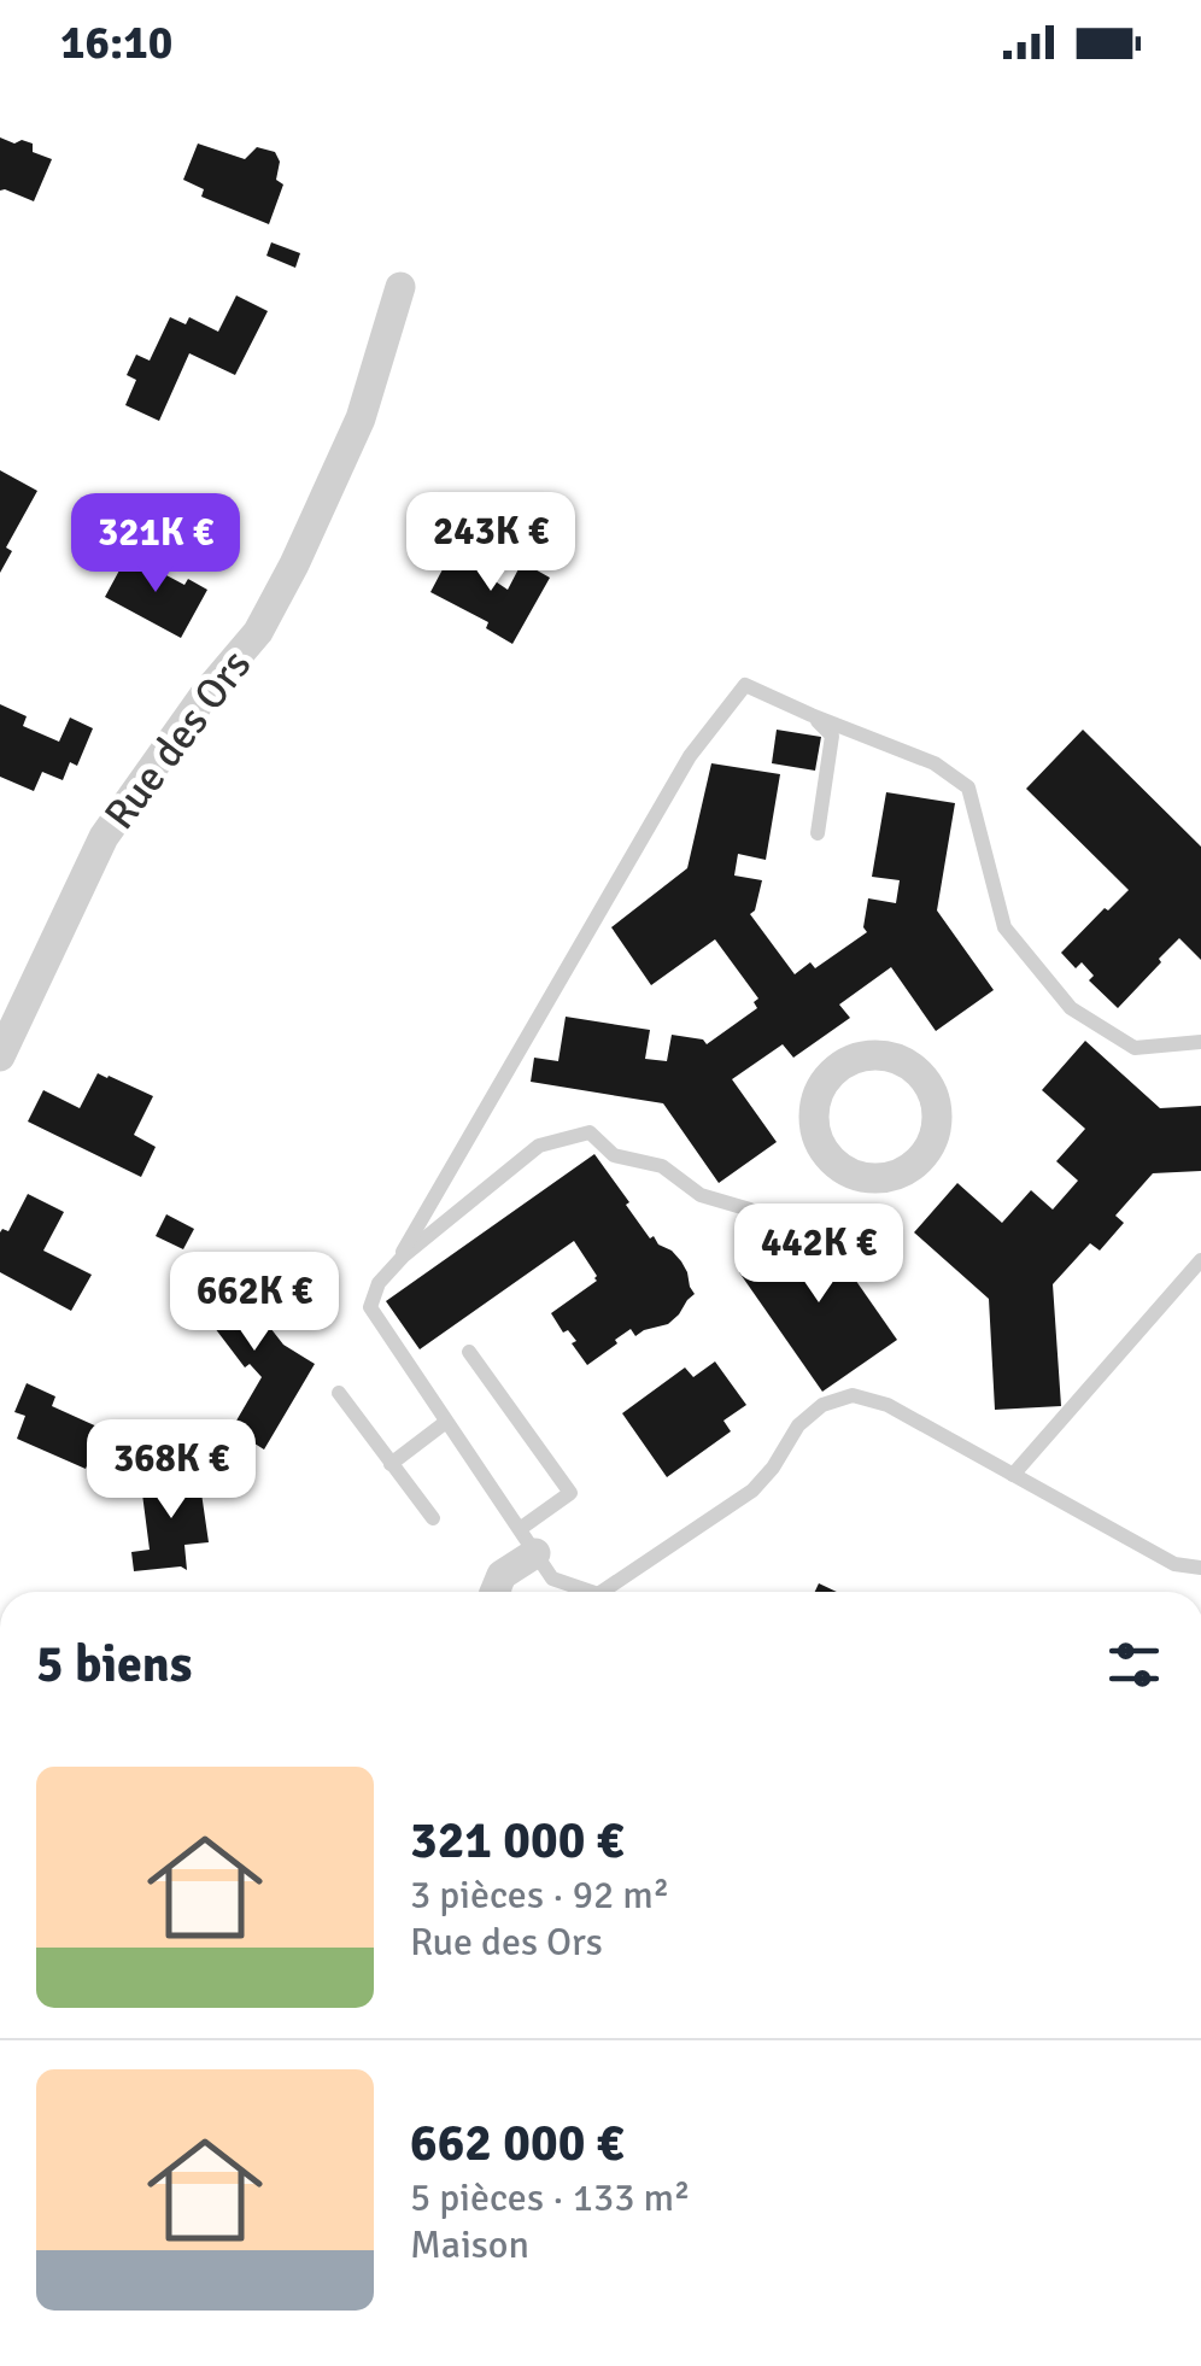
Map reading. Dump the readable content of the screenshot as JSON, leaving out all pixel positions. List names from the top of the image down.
{
  "streets": {
    "street": ["Rue des Ors"]
  },
  "page": {
    "status": "16:10",
    "price": [
      "243K €",
      "321K €",
      "442K €",
      "662K €",
      "368K €"
    ],
    "heading": "5 biens",
    "list": [
      {
        "name": "321 000 €",
        "note": "3 pièces · 92 m² · Rue des Ors"
      },
      {
        "name": "662 000 €",
        "note": "5 pièces · 133 m² · Maison"
      }
    ]
  }
}
